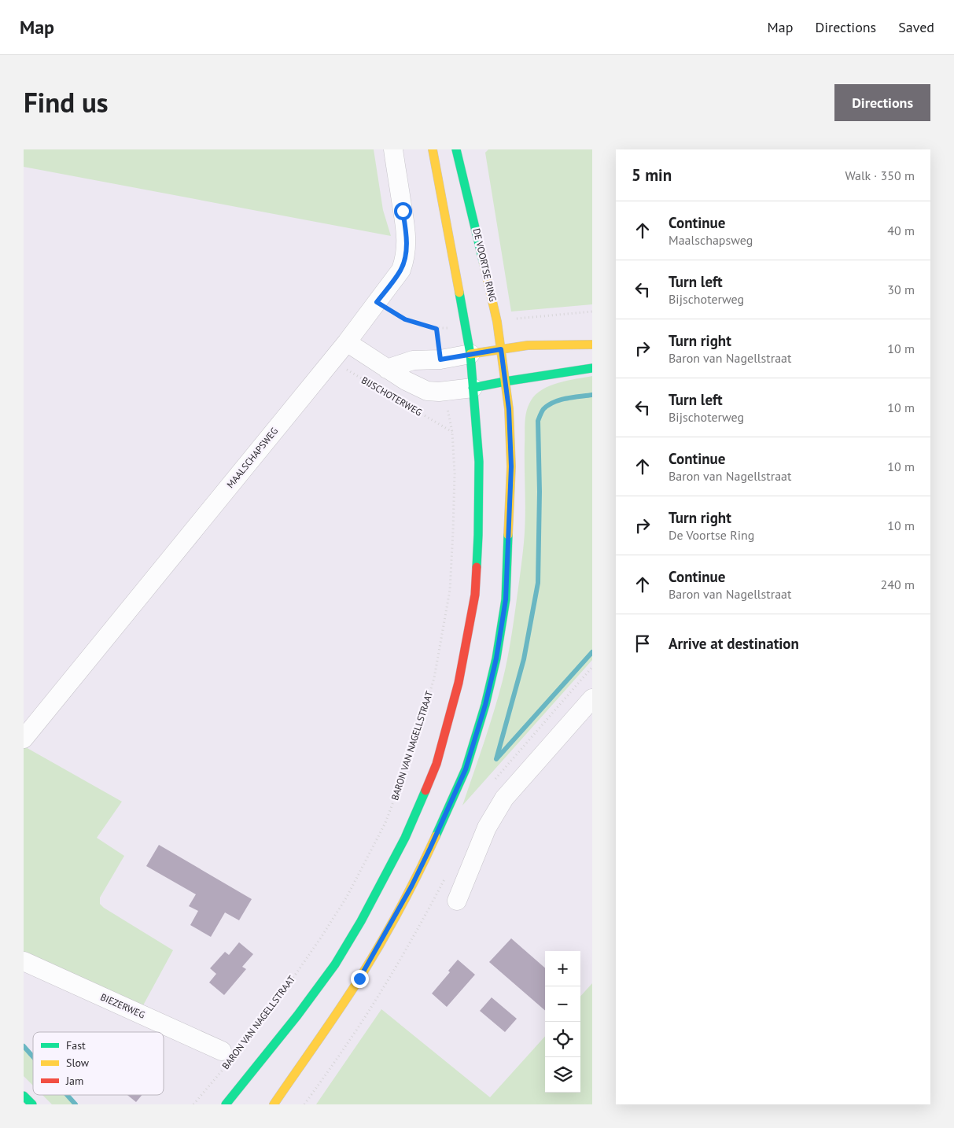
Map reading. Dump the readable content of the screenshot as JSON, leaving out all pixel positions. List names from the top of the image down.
{
  "streets": {
    "main road": ["DE VOORTSE RING"],
    "street": ["MAALSCHAPSWEG", "BIEZERWEG"],
    "path": ["BIJSCHOTERWEG", "BARON VAN NAGELLSTRAAT"]
  },
  "crossings": [
    ["BIJSCHOTERWEG", "MAALSCHAPSWEG"],
    ["BIJSCHOTERWEG", "BARON VAN NAGELLSTRAAT"],
    ["BARON VAN NAGELLSTRAAT", "BIEZERWEG"]
  ],
  "legend": ["Fast", "Slow", "Jam"],
  "page": {
    "header": "Map",
    "nav": ["Map", "Directions", "Saved"],
    "title": "Find us",
    "buttons": "Directions",
    "heading": ["5 min", "Walk · 350 m"],
    "list": [
      ["Continue", "Maalschapsweg", "40 m"],
      ["Turn left", "Bijschoterweg", "30 m"],
      ["Turn right", "Baron van Nagellstraat", "10 m"],
      ["Turn left", "Bijschoterweg", "10 m"],
      ["Continue", "Baron van Nagellstraat", "10 m"],
      ["Turn right", "De Voortse Ring", "10 m"],
      ["Continue", "Baron van Nagellstraat", "240 m"],
      "Arrive at destination"
    ],
    "map_buttons": ["+", "−"]
  }
}
